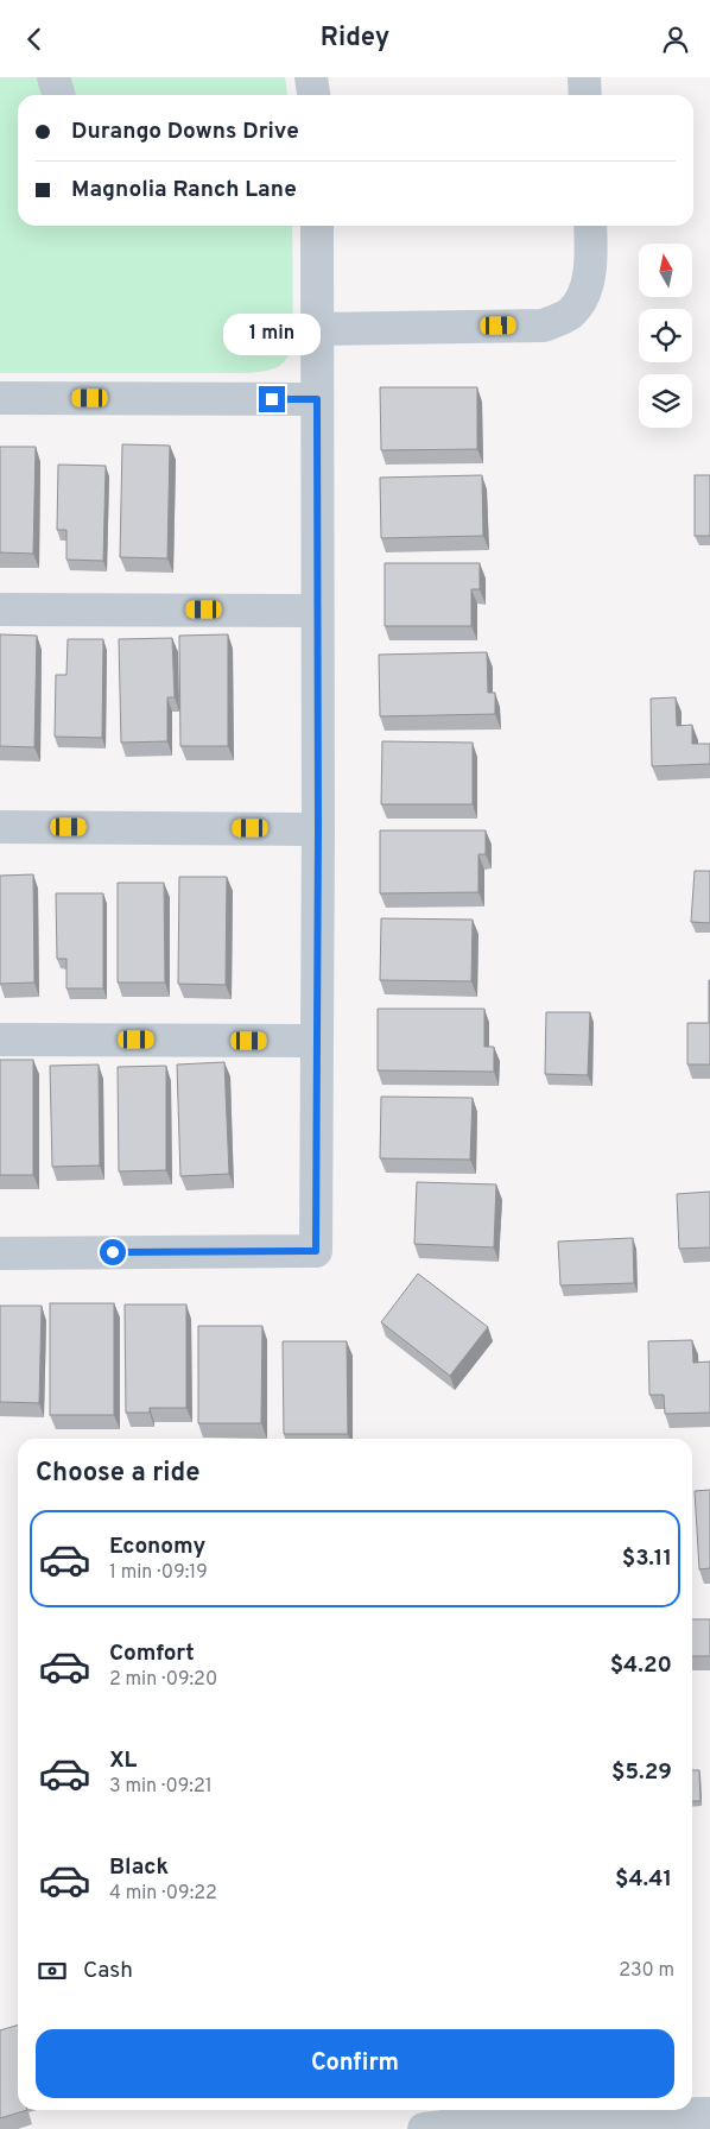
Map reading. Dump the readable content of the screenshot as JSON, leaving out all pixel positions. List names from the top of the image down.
{
  "north": "top",
  "page": {
    "header": "Ridey",
    "banner": ["Durango Downs Drive", "Magnolia Ranch Lane"],
    "bubble": "1 min",
    "heading": "Choose a ride",
    "list": [
      {
        "name": "Economy",
        "note": "1 min · 09:19",
        "value": "$3.11"
      },
      {
        "name": "Comfort",
        "note": "2 min · 09:20",
        "value": "$4.20"
      },
      {
        "name": "XL",
        "note": "3 min · 09:21",
        "value": "$5.29"
      },
      {
        "name": "Black",
        "note": "4 min · 09:22",
        "value": "$4.41"
      }
    ],
    "pay": ["Cash", "230 m"],
    "buttons": "Confirm"
  }
}
